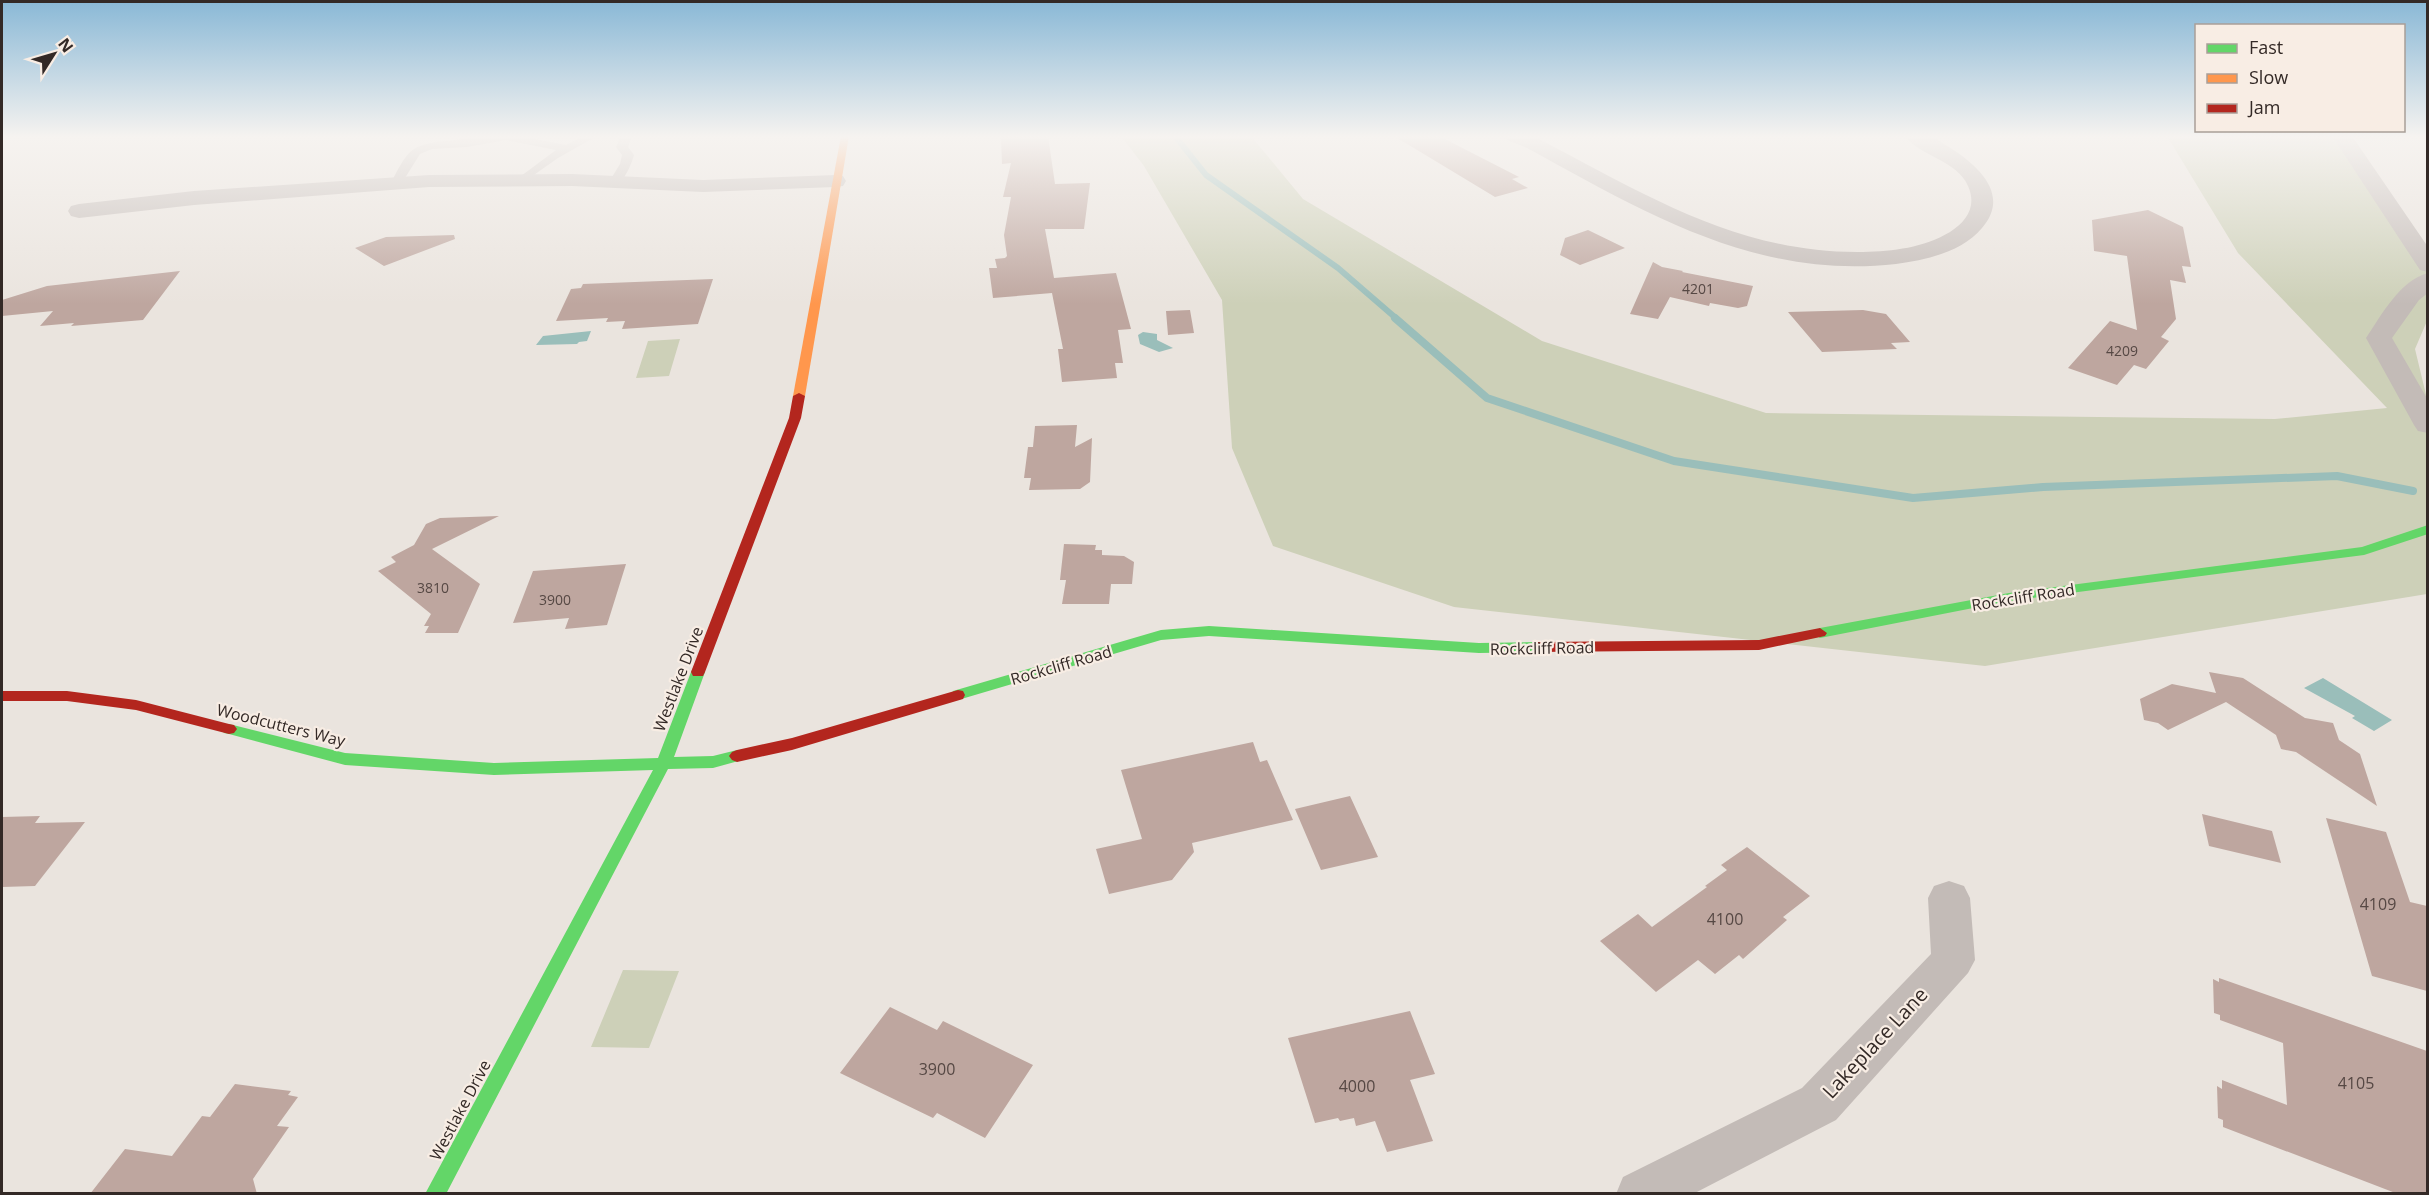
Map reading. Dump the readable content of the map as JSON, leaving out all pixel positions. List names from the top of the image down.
{
  "streets": {
    "street": [
      "Rockcliff Road",
      "Westlake Drive",
      "Woodcutters Way",
      "Lakeplace Lane"
    ]
  },
  "crossings": [
    ["Rockcliff Road", "Westlake Drive"],
    ["Rockcliff Road", "Woodcutters Way"],
    ["Westlake Drive", "Woodcutters Way"]
  ],
  "house_numbers": [
    "4201",
    "4209",
    "3810",
    "3900",
    "4109",
    "4100",
    "3900",
    "4105",
    "4000"
  ],
  "legend": ["Fast", "Slow", "Jam"],
  "north": "top right"
}
